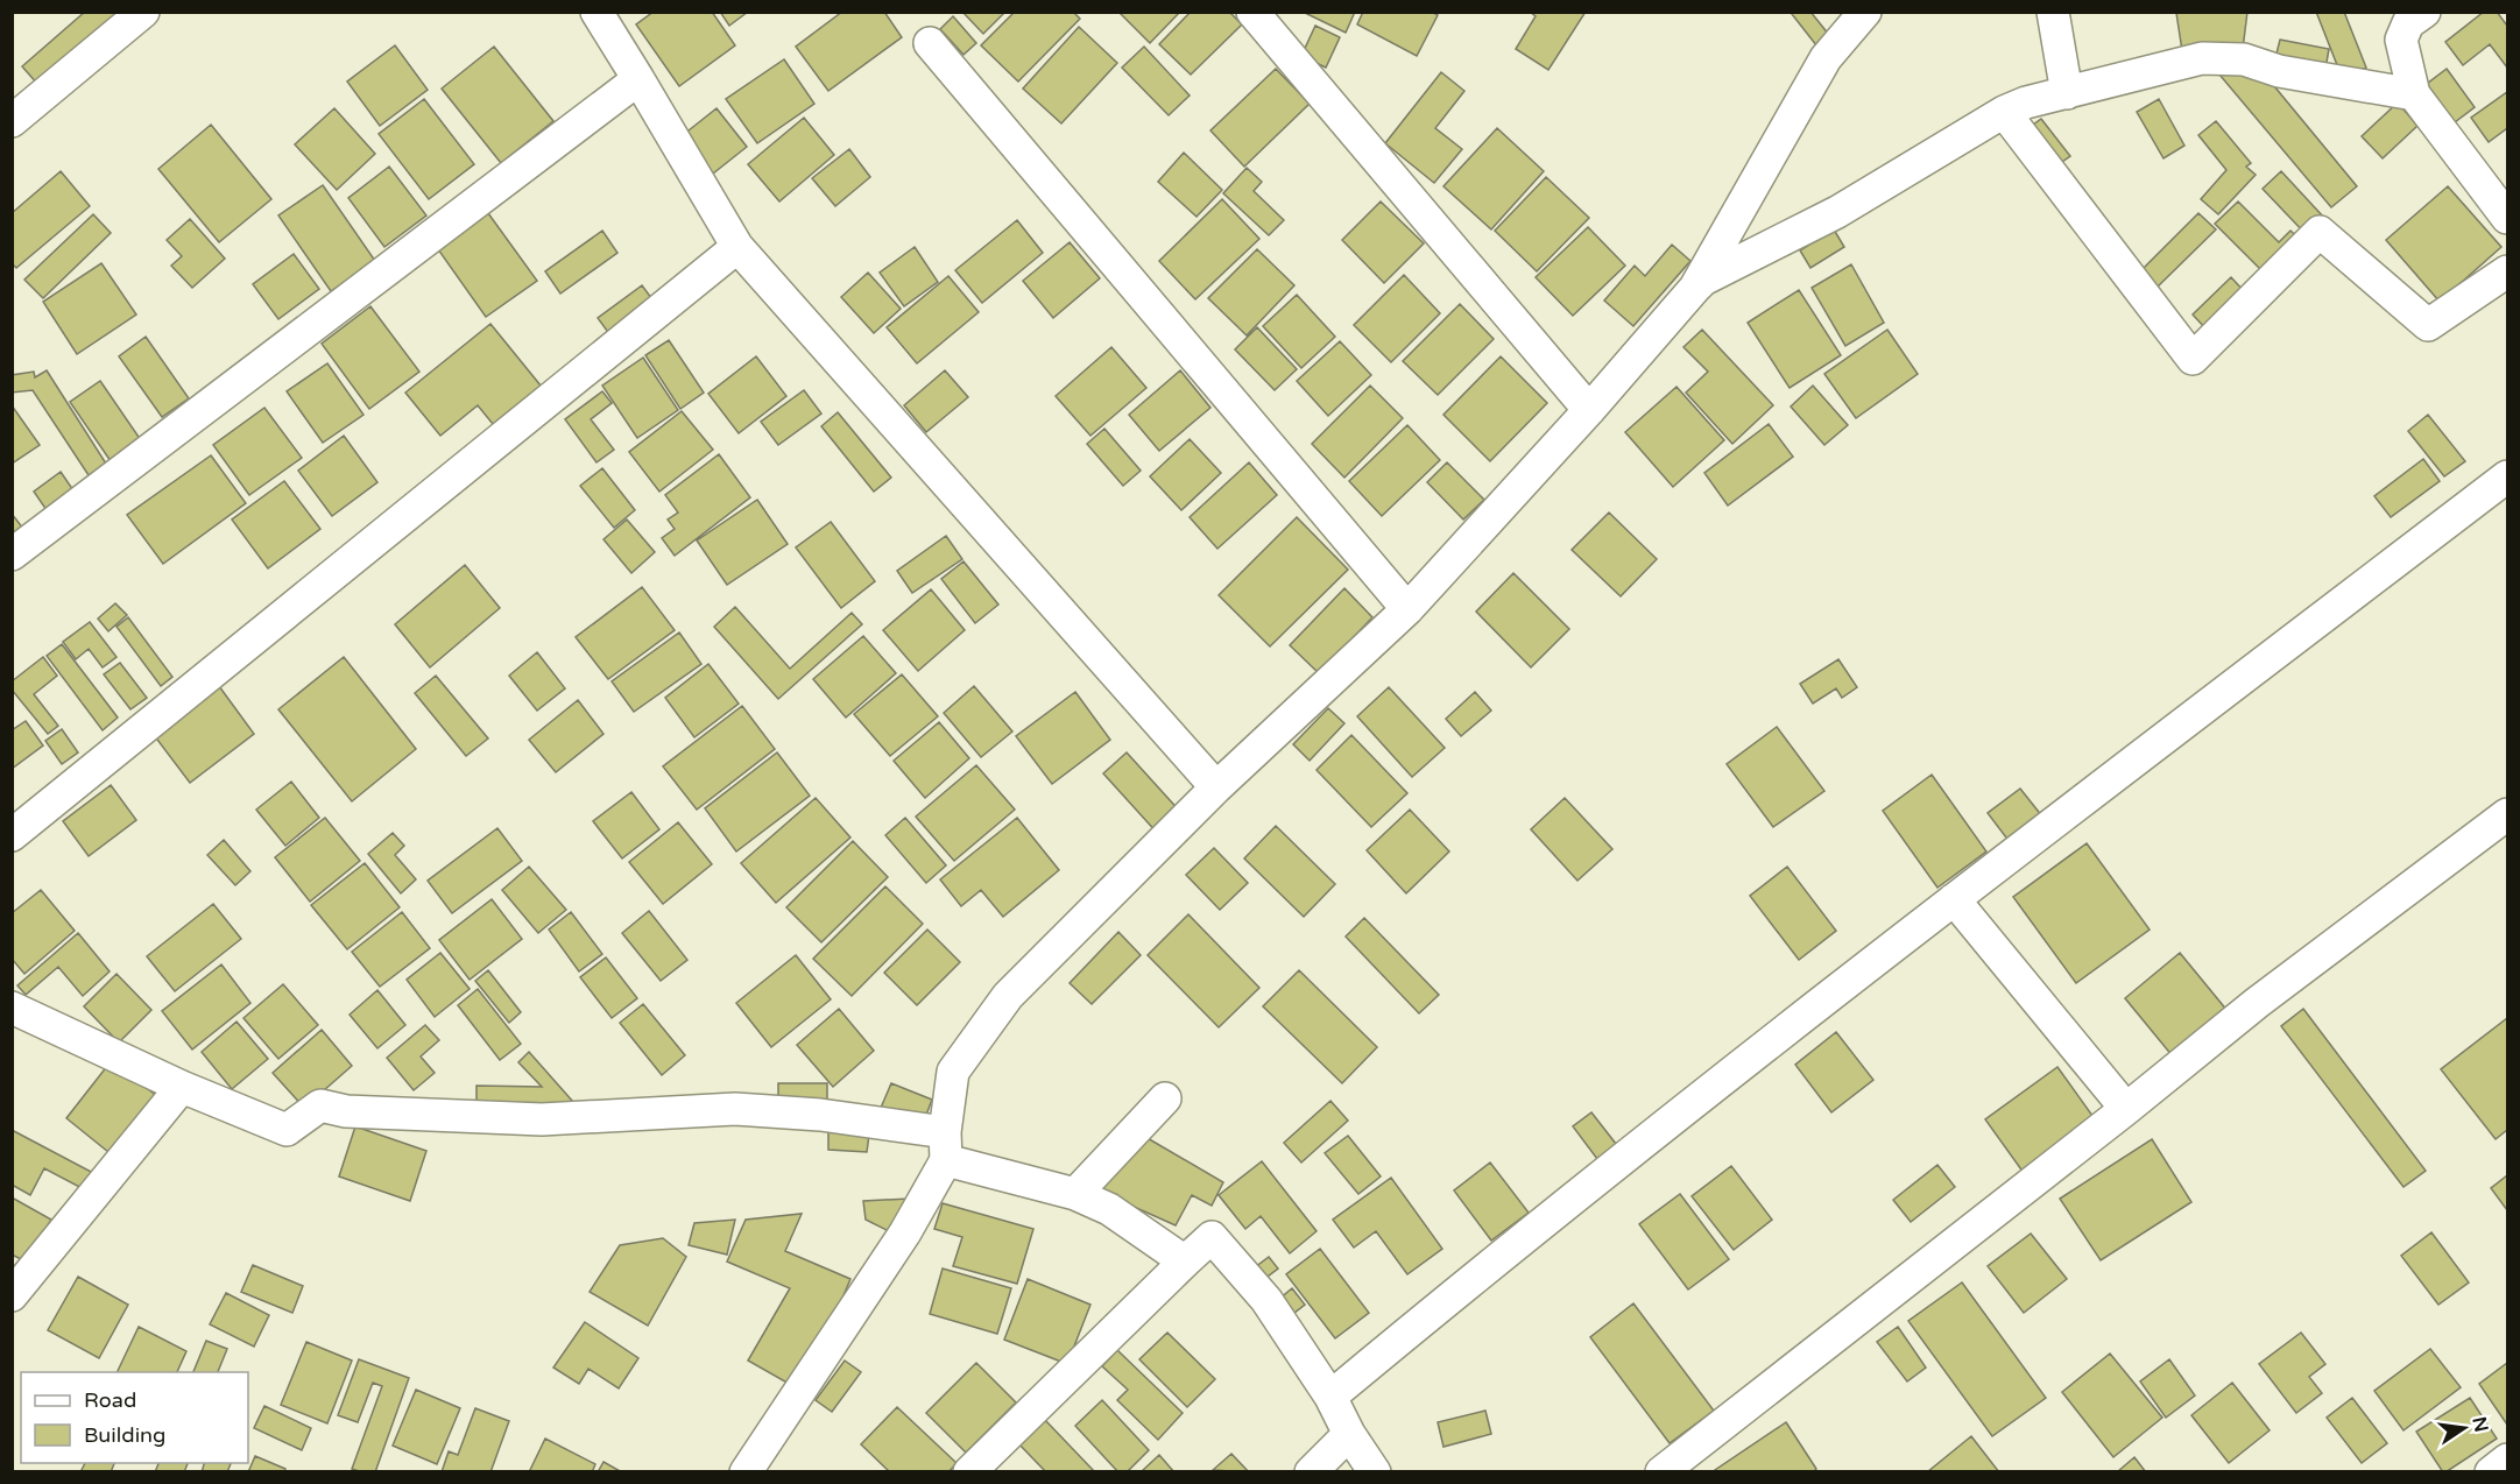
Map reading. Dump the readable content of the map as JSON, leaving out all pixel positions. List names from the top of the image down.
{
  "legend": ["Road", "Building"],
  "north": "right"
}
